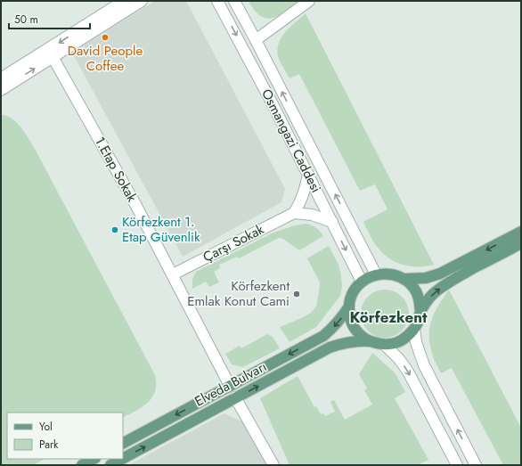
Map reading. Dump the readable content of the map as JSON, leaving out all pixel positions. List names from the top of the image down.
{
  "streets": {
    "main road": ["Elveda Bulvarı"],
    "street": ["Osmangazi Caddesi", "1.Etap Sokak", "Çarşı Sokak"]
  },
  "crossings": [
    ["Osmangazi Caddesi", "Elveda Bulvarı"],
    ["1.Etap Sokak", "Çarşı Sokak"],
    ["1.Etap Sokak", "Elveda Bulvarı"]
  ],
  "districts": ["Körfezkent"],
  "places": ["David People Coffee", "Körfezkent 1. Etap Güvenlik", "Körfezkent Emlak Konut Cami"],
  "legend": ["Yol", "Park"],
  "scale_bar": "50 m"
}
